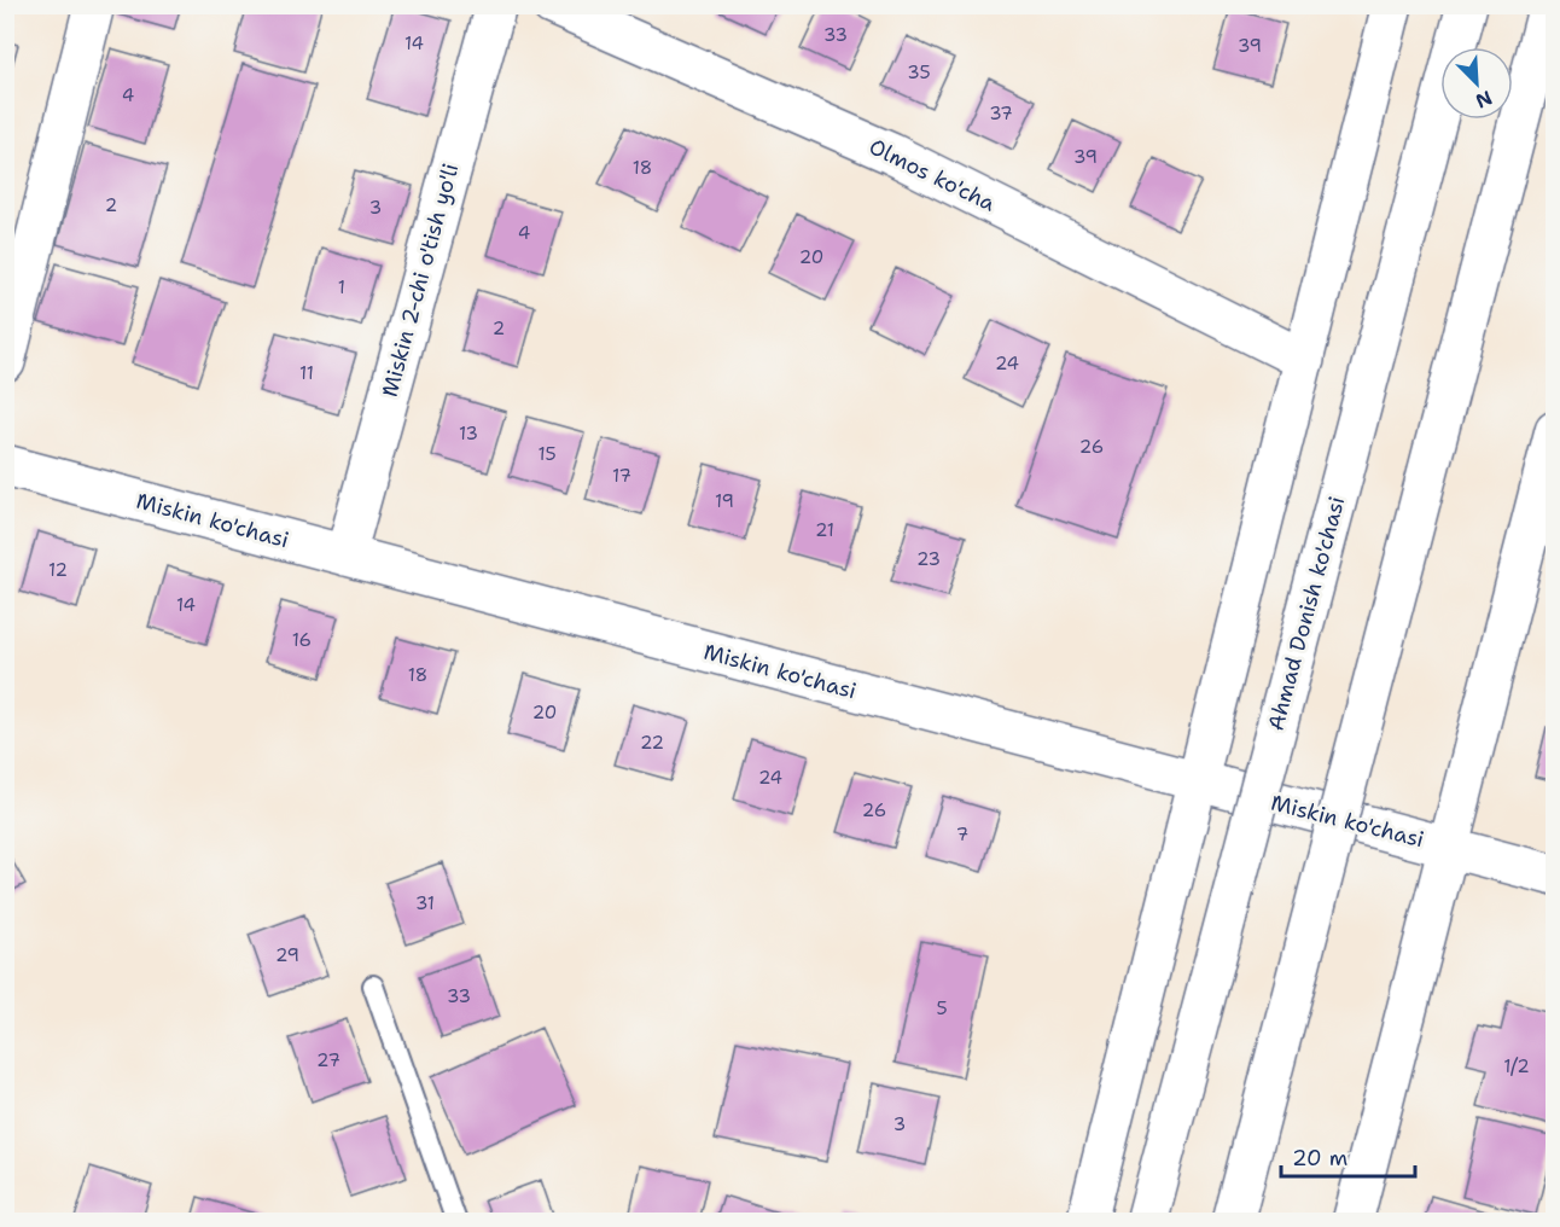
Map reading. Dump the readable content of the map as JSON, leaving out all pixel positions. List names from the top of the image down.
{
  "streets": {
    "street": [
      "Olmos ko'cha",
      "Miskin 2-chi o'tish yo'li",
      "Miskin ko'chasi",
      "Ahmad Donish ko'chasi"
    ]
  },
  "crossings": [
    ["Miskin 2-chi o'tish yo'li", "Miskin ko'chasi"]
  ],
  "house_numbers": [
    "33",
    "14",
    "39",
    "35",
    "4",
    "37",
    "39",
    "18",
    "2",
    "3",
    "4",
    "20",
    "1",
    "2",
    "24",
    "11",
    "13",
    "26",
    "15",
    "17",
    "19",
    "21",
    "23",
    "12",
    "14",
    "16",
    "18",
    "20",
    "22",
    "24",
    "26",
    "7",
    "31",
    "29",
    "33",
    "5",
    "27",
    "1/2",
    "3"
  ],
  "scale_bar": "20 m",
  "north": "bottom right"
}
